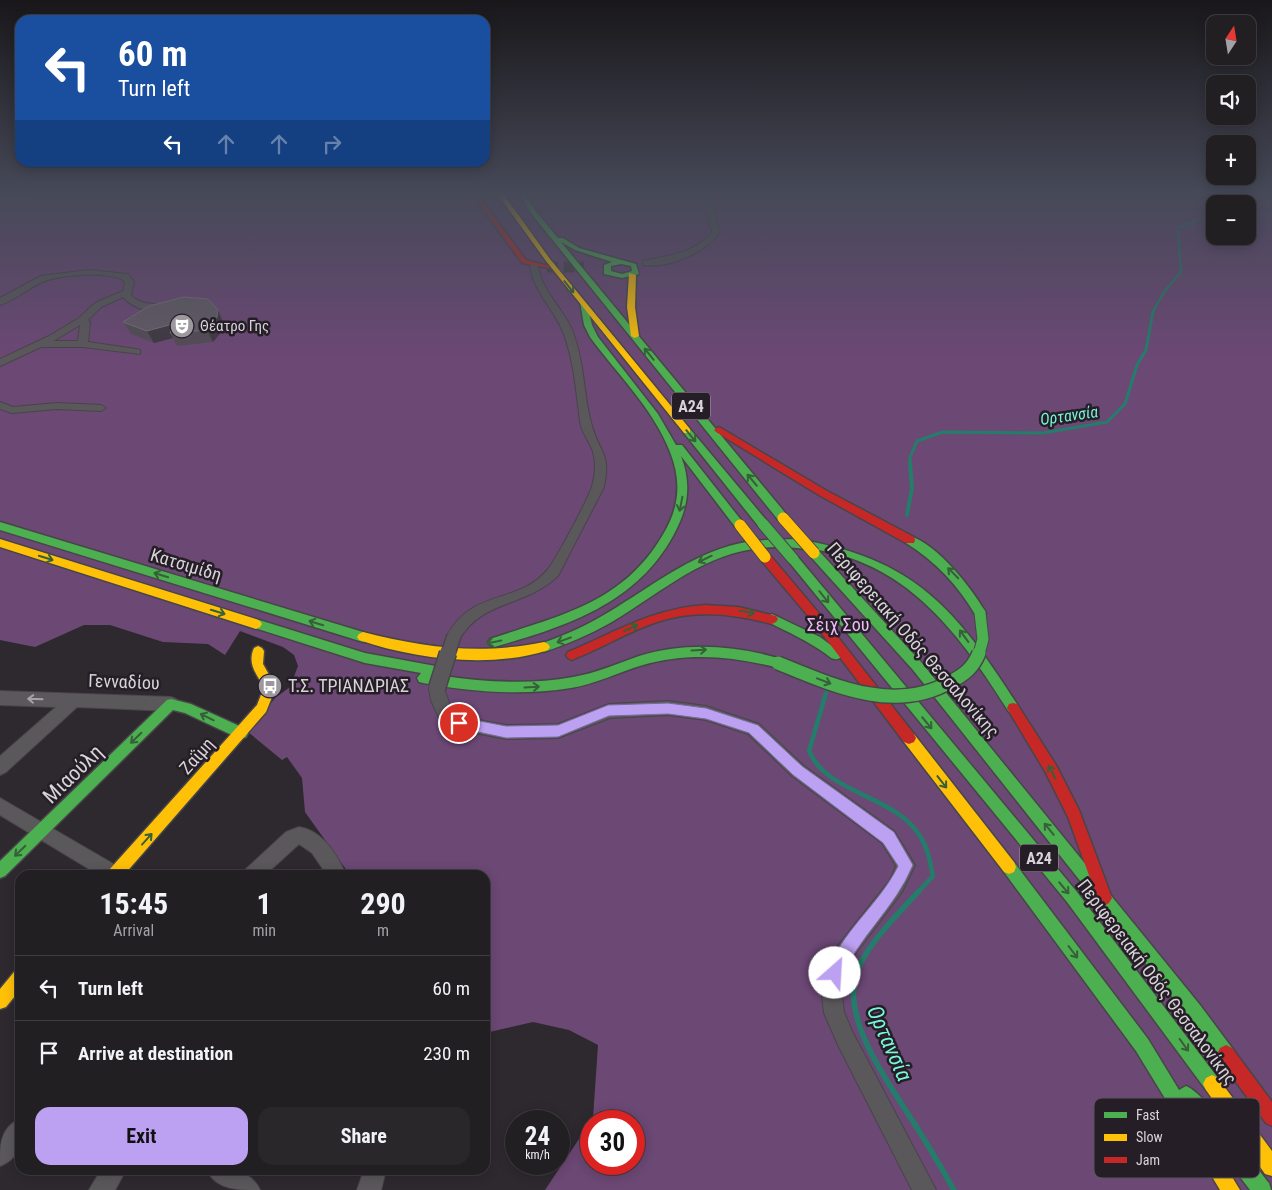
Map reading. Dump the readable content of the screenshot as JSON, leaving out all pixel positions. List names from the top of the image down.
{
  "streets": {
    "main road": [
      "Α24",
      "Κατσιμίδη",
      "Περιφερειακή Οδός Θεσσαλονίκης",
      "Γενναδίου",
      "Ζαΐμη",
      "Μιαούλη"
    ]
  },
  "crossings": [
    ["Γενναδίου", "Ζαΐμη"],
    ["Γενναδίου", "Μιαούλη"]
  ],
  "one_way": ["Γενναδίου", "Ζαΐμη", "Μιαούλη"],
  "water": ["Ορτανσία"],
  "parks": ["Σέιχ Σου"],
  "places": {
    "theatre": ["Θέατρο Γης"],
    "bus stop": ["Τ.Σ. ΤΡΙΑΝΔΡΙΑΣ"]
  },
  "legend": ["Fast", "Slow", "Jam"],
  "north": "top",
  "page": {
    "map_buttons": ["+", "−"],
    "turn": ["60 m", "Turn left"],
    "eta": [
      "15:45",
      "Arrival",
      "1",
      "min",
      "290",
      "m"
    ],
    "list": [
      {
        "name": "Turn left",
        "value": "60 m"
      },
      {
        "name": "Arrive at destination",
        "value": "230 m"
      }
    ],
    "buttons": ["Exit", "Share"],
    "speed": "24 km/h",
    "limit": "30"
  }
}
